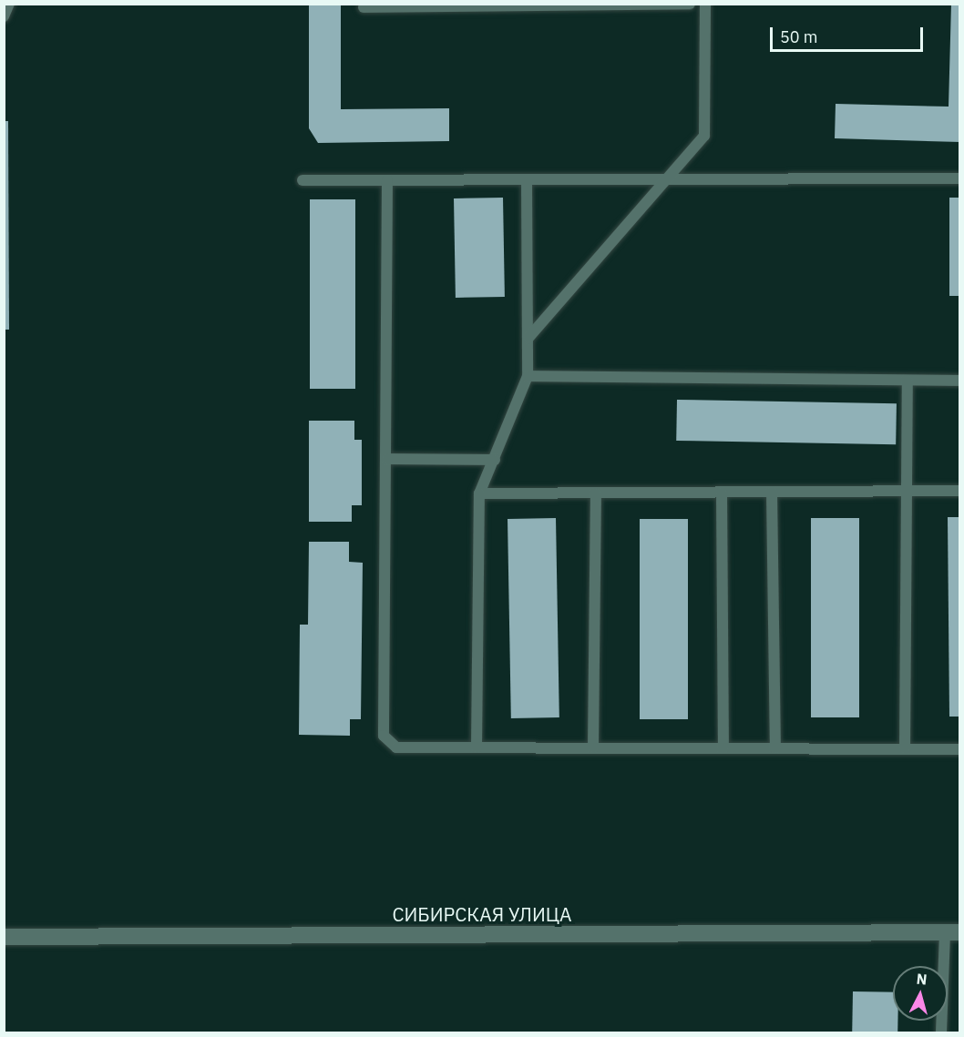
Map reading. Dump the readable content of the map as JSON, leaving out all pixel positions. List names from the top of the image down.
{
  "streets": {
    "street": ["СИБИРСКАЯ УЛИЦА"]
  },
  "scale_bar": "50 m",
  "north": "top"
}
